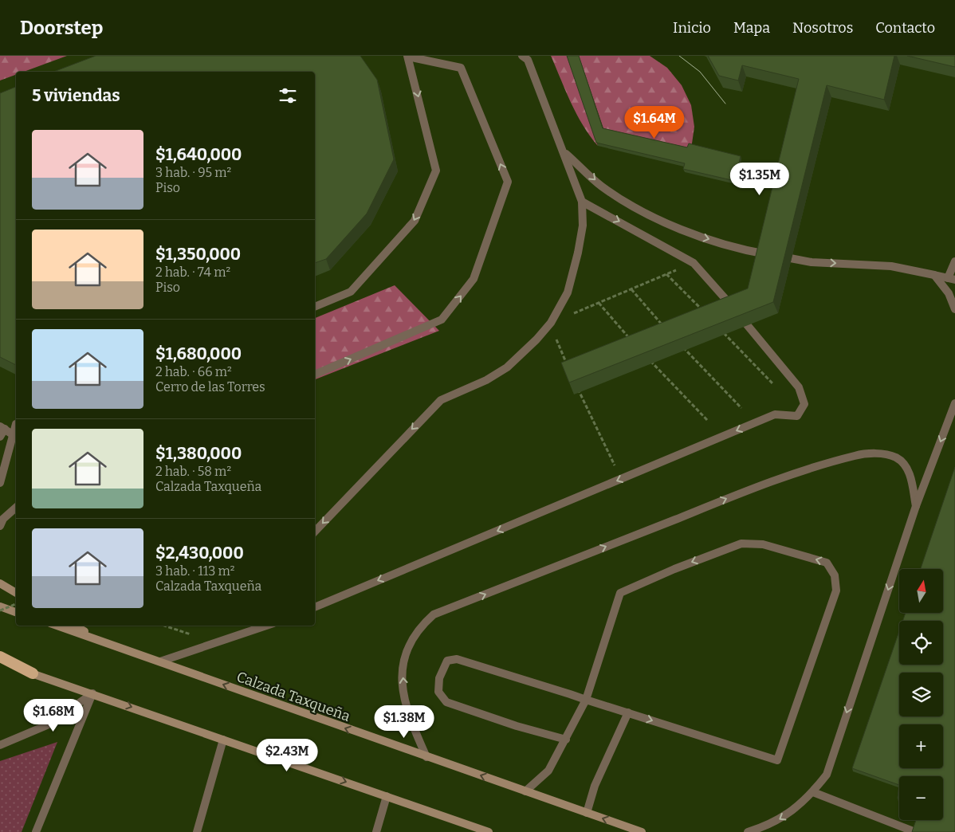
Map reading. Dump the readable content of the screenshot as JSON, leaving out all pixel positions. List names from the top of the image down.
{
  "streets": {
    "main road": ["Calzada Taxqueña"]
  },
  "north": "top",
  "page": {
    "header": "Doorstep",
    "nav": [
      "Inicio",
      "Mapa",
      "Nosotros",
      "Contacto"
    ],
    "heading": "5 viviendas",
    "price": [
      "$1.64M",
      "$1.35M",
      "$1.68M",
      "$1.38M",
      "$2.43M"
    ],
    "list": [
      {
        "name": "$1,640,000",
        "note": "3 hab. · 95 m² · Piso"
      },
      {
        "name": "$1,350,000",
        "note": "2 hab. · 74 m² · Piso"
      },
      {
        "name": "$1,680,000",
        "note": "2 hab. · 66 m² · Cerro de las Torres"
      },
      {
        "name": "$1,380,000",
        "note": "2 hab. · 58 m² · Calzada Taxqueña"
      },
      {
        "name": "$2,430,000",
        "note": "3 hab. · 113 m² · Calzada Taxqueña"
      }
    ],
    "map_buttons": ["+", "−"]
  }
}
